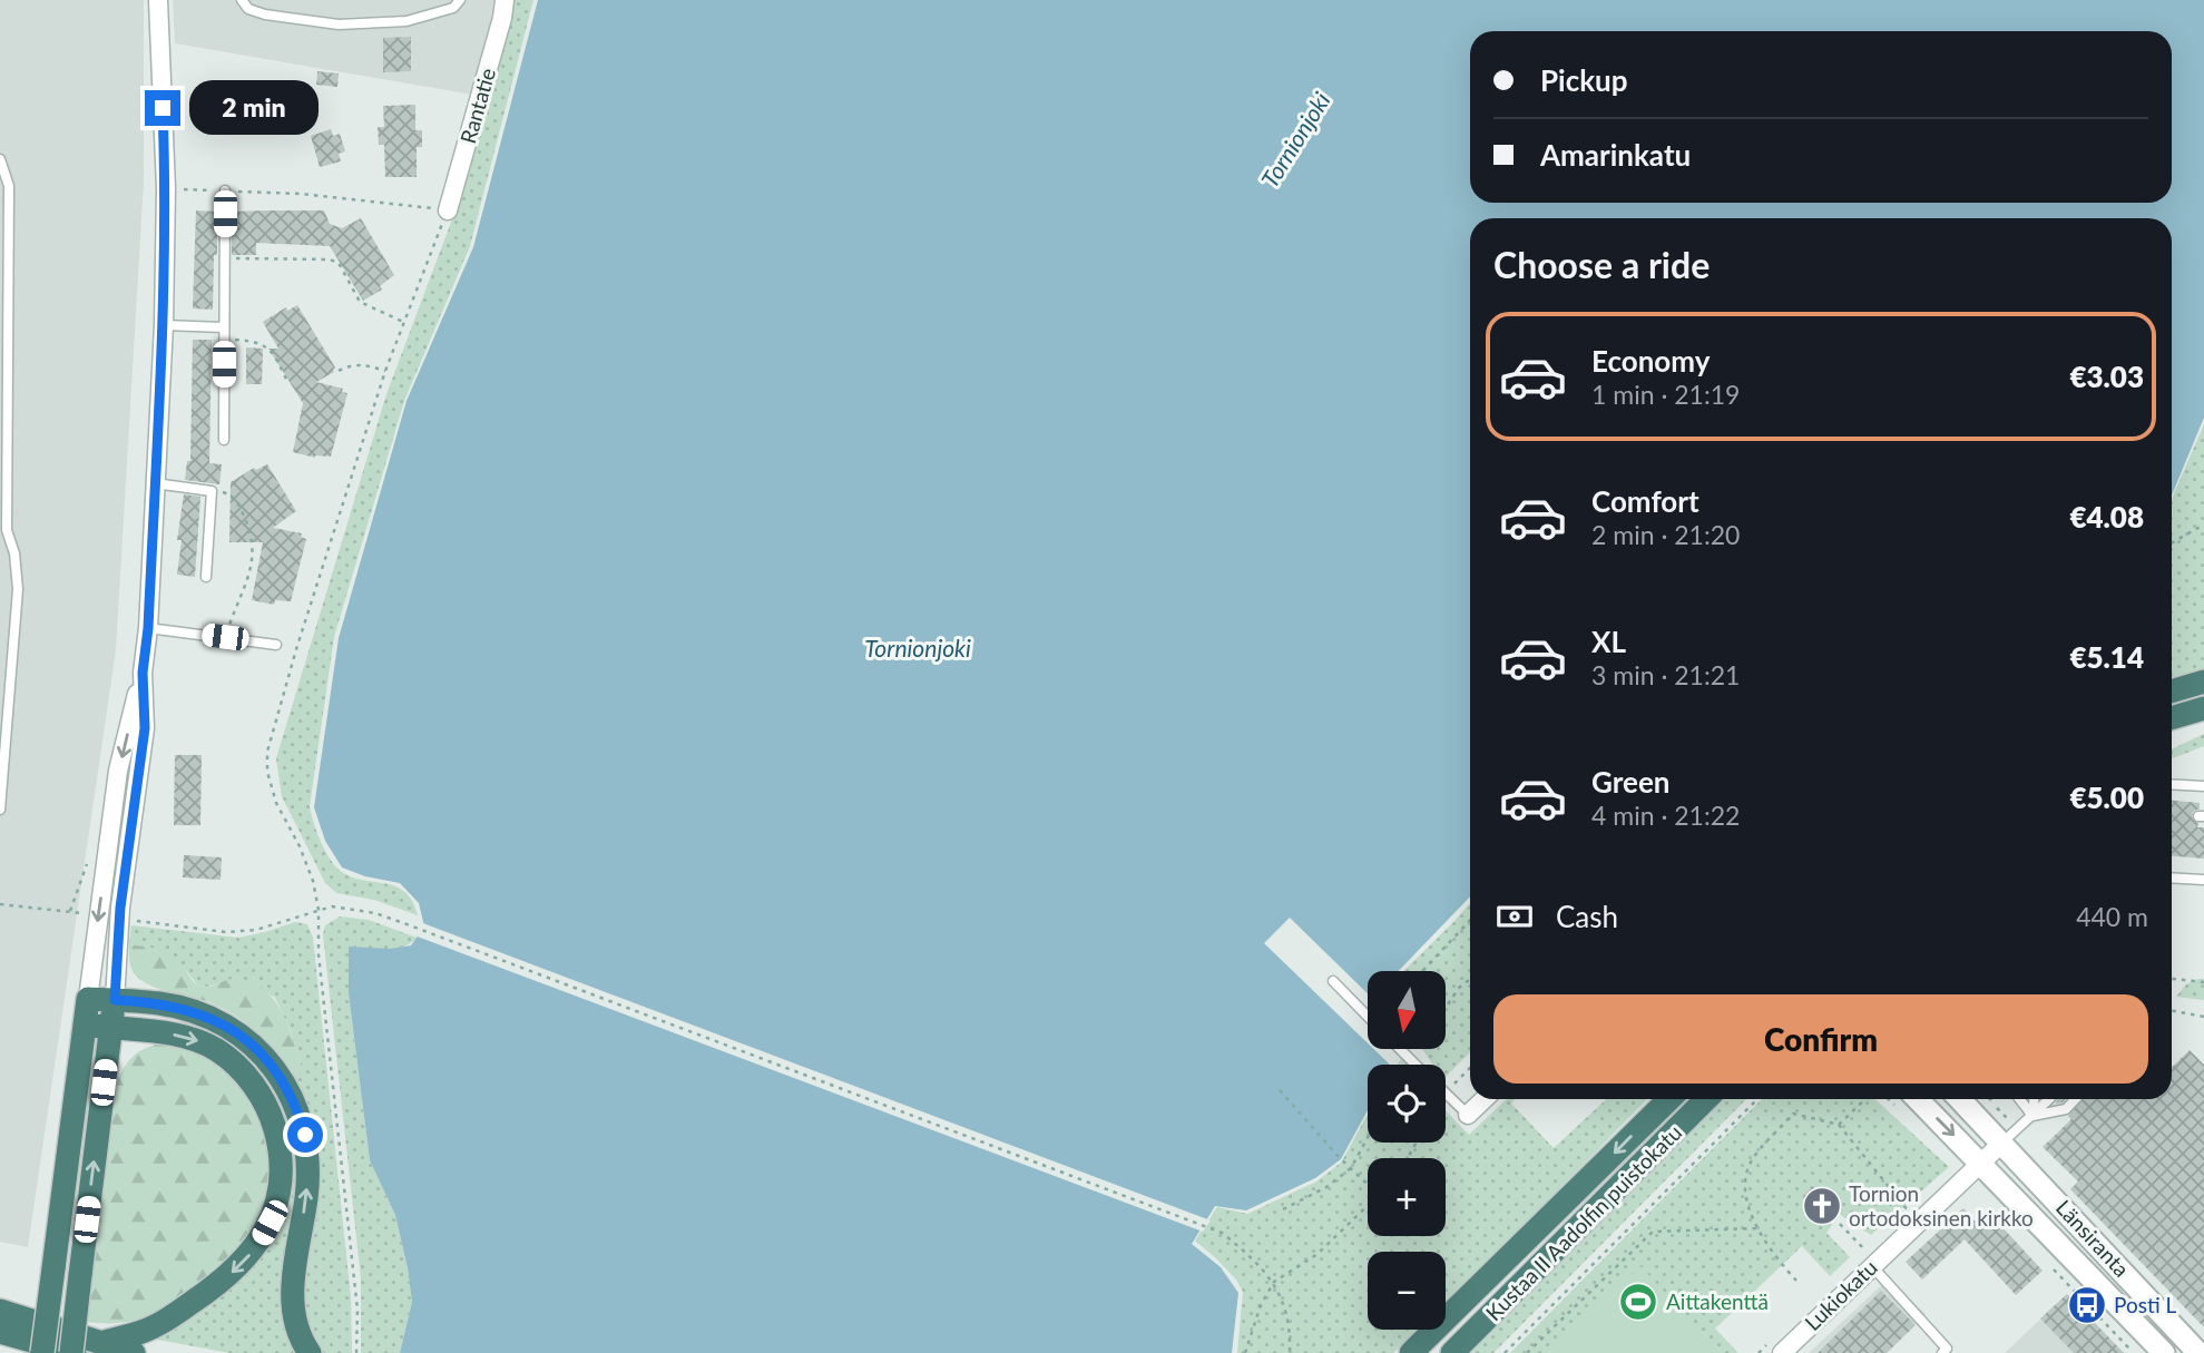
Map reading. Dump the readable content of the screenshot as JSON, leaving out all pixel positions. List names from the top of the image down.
{
  "streets": {
    "highway": ["Kustaa II Aadolfin puistokatu"],
    "street": ["Rantatie", "Länsiranta", "Lukiokatu"]
  },
  "crossings": [
    ["Länsiranta", "Lukiokatu"]
  ],
  "water": ["Tornionjoki"],
  "places": {
    "church": ["Tornion ortodoksinen kirkko"],
    "sports": ["Aittakenttä"],
    "bus stop": ["Posti L"]
  },
  "north": "bottom",
  "page": {
    "banner": ["Pickup", "Amarinkatu"],
    "bubble": "2 min",
    "heading": "Choose a ride",
    "list": [
      {
        "name": "Economy",
        "note": "1 min · 21:19",
        "value": "€3.03"
      },
      {
        "name": "Comfort",
        "note": "2 min · 21:20",
        "value": "€4.08"
      },
      {
        "name": "XL",
        "note": "3 min · 21:21",
        "value": "€5.14"
      },
      {
        "name": "Green",
        "note": "4 min · 21:22",
        "value": "€5.00"
      }
    ],
    "pay": ["Cash", "440 m"],
    "map_buttons": ["+", "−"],
    "buttons": "Confirm"
  }
}
